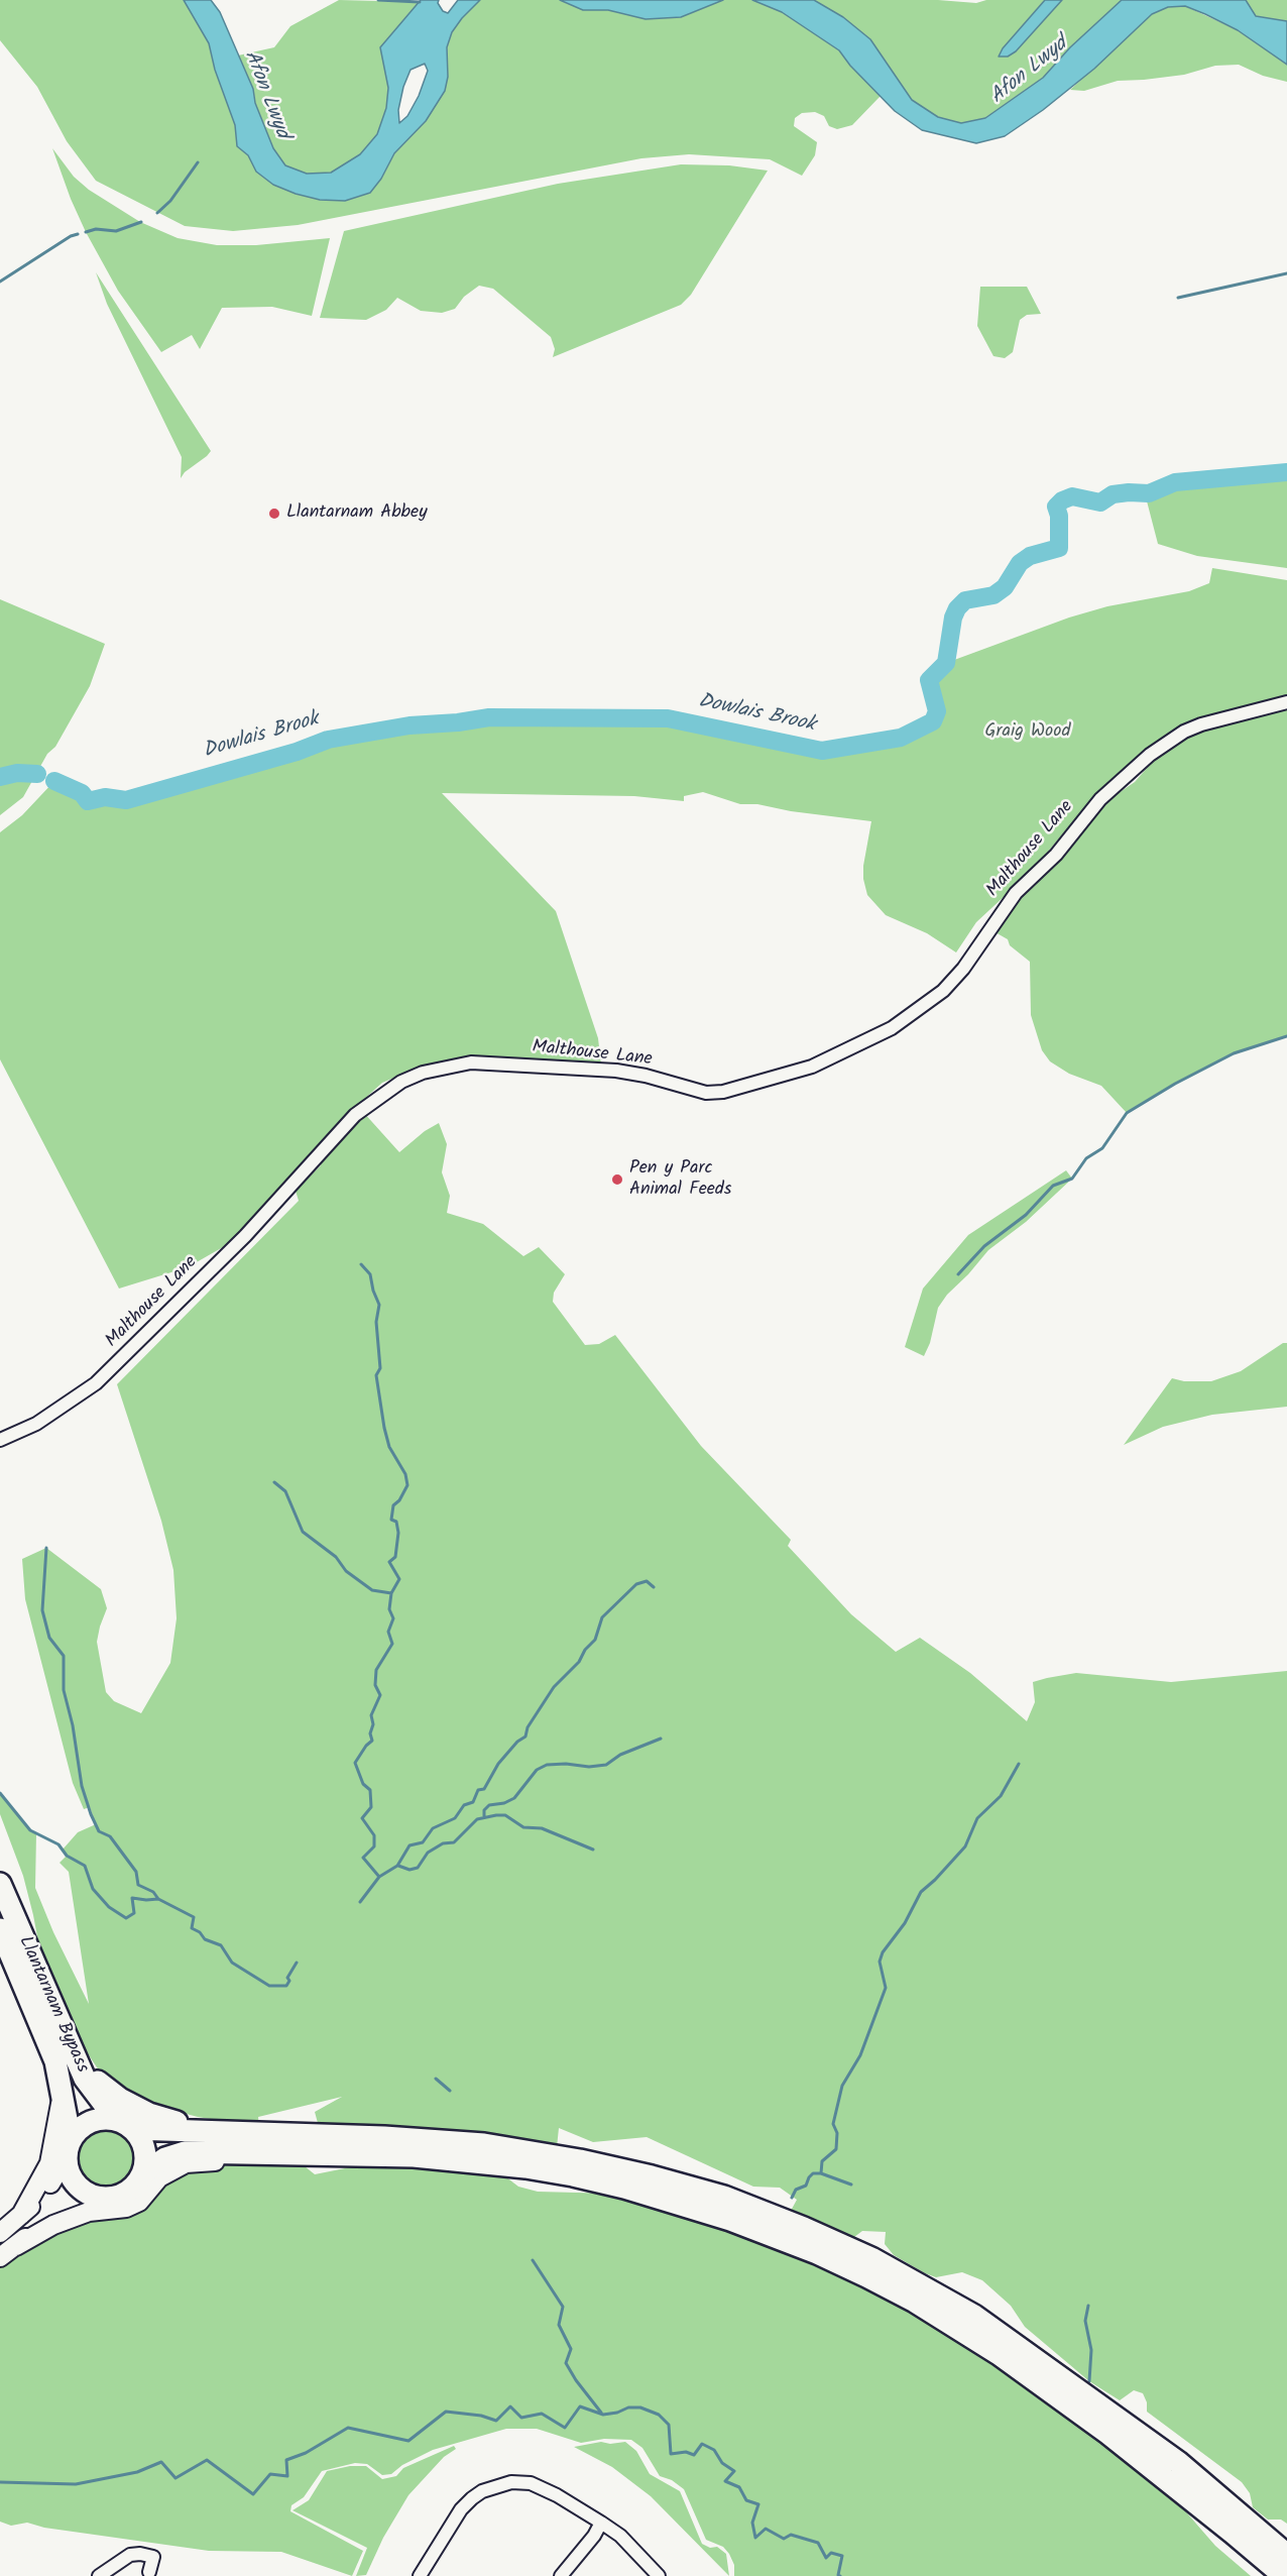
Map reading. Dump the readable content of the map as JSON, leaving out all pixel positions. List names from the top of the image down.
{
  "streets": {
    "highway": ["Llantarnam Bypass"],
    "street": ["Malthouse Lane"]
  },
  "water": ["Afon Lwyd", "Dowlais Brook"],
  "parks": ["Graig Wood"],
  "places": ["Llantarnam Abbey", "Pen y Parc Animal Feeds"]
}
